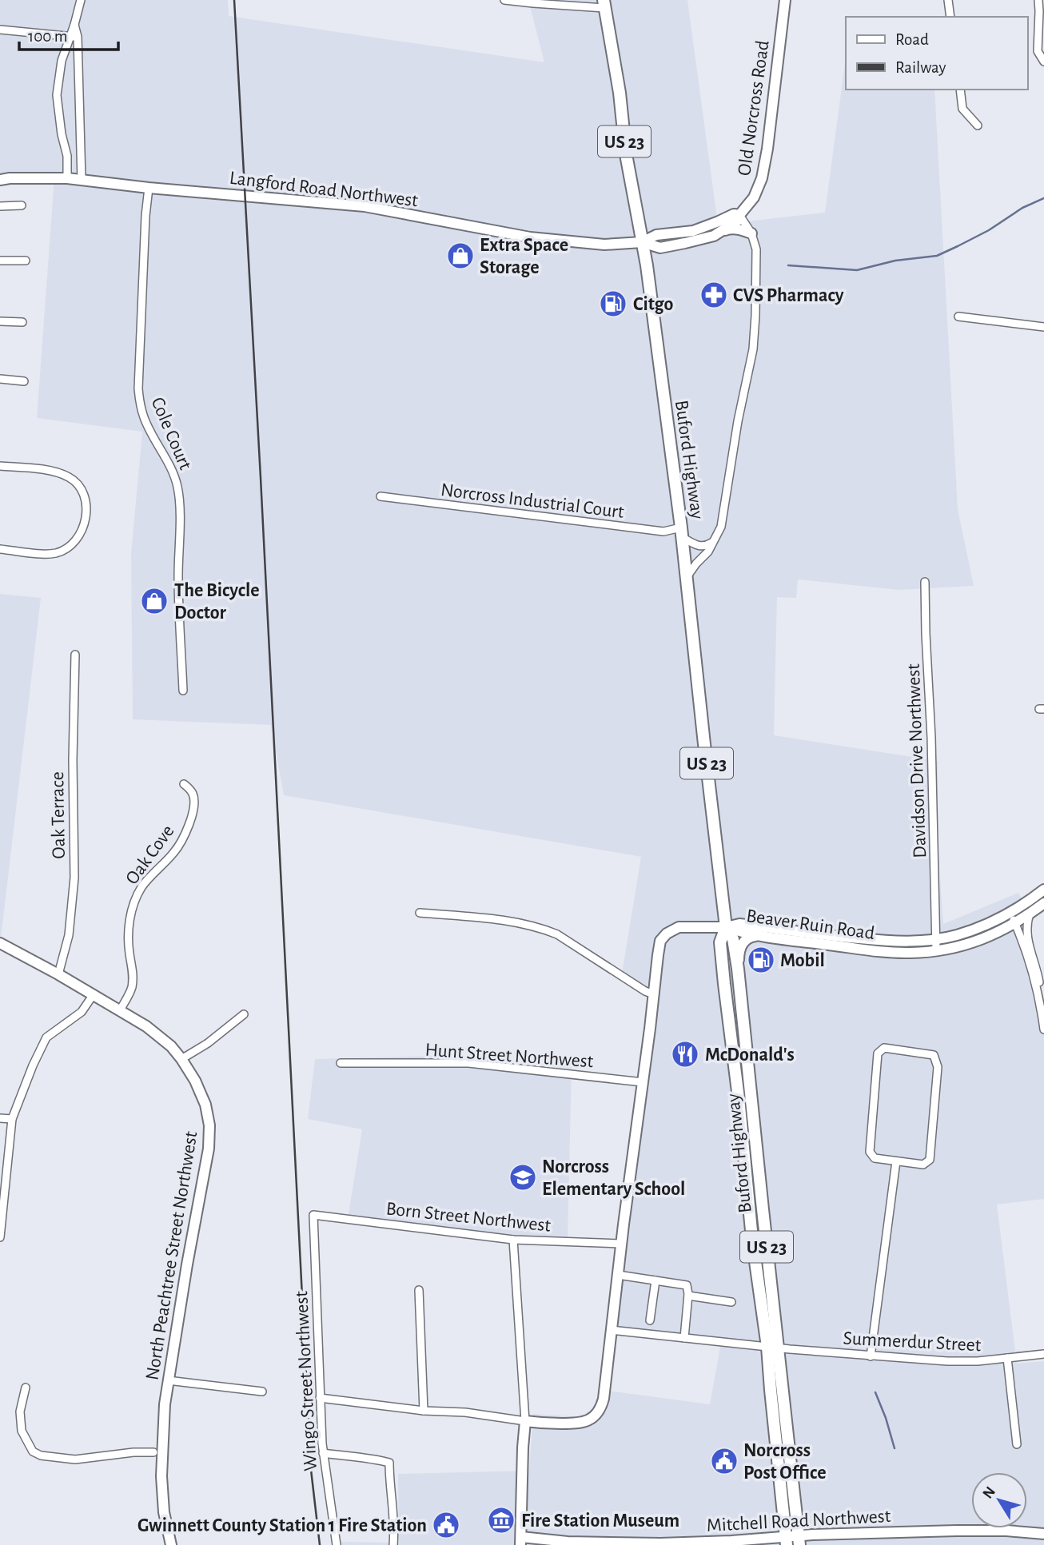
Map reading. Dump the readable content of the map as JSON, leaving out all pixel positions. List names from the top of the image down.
{
  "streets": {
    "main road": ["US 23", "Buford Highway"],
    "street": [
      "Old Norcross Road",
      "Langford Road Northwest",
      "Cole Court",
      "Norcross Industrial Court",
      "Davidson Drive Northwest",
      "Oak Terrace",
      "Oak Cove",
      "Beaver Ruin Road",
      "Hunt Street Northwest",
      "Born Street Northwest",
      "North Peachtree Street Northwest",
      "Summerdur Street",
      "Wingo Street Northwest",
      "Mitchell Road Northwest"
    ]
  },
  "crossings": [
    ["Old Norcross Road", "Langford Road Northwest"],
    ["Langford Road Northwest", "Cole Court"],
    ["Langford Road Northwest", "Buford Highway"],
    ["Buford Highway", "Norcross Industrial Court"],
    ["Buford Highway", "Beaver Ruin Road"],
    ["Buford Highway", "Summerdur Street"],
    ["Buford Highway", "Mitchell Road Northwest"],
    ["Davidson Drive Northwest", "Beaver Ruin Road"],
    ["Oak Terrace", "North Peachtree Street Northwest"],
    ["Oak Cove", "North Peachtree Street Northwest"],
    ["Born Street Northwest", "Wingo Street Northwest"]
  ],
  "places": {
    "shop": ["Extra Space Storage", "The Bicycle Doctor"],
    "pharmacy": ["CVS Pharmacy"],
    "fuel station": ["Citgo", "Mobil"],
    "restaurant": ["McDonald's"],
    "school or university": ["Norcross Elementary School"],
    "public building": ["Norcross Post Office", "Gwinnett County Station 1 Fire Station"],
    "museum": ["Fire Station Museum"]
  },
  "legend": ["Road", "Railway"],
  "scale_bar": "100 m",
  "north": "top left"
}
